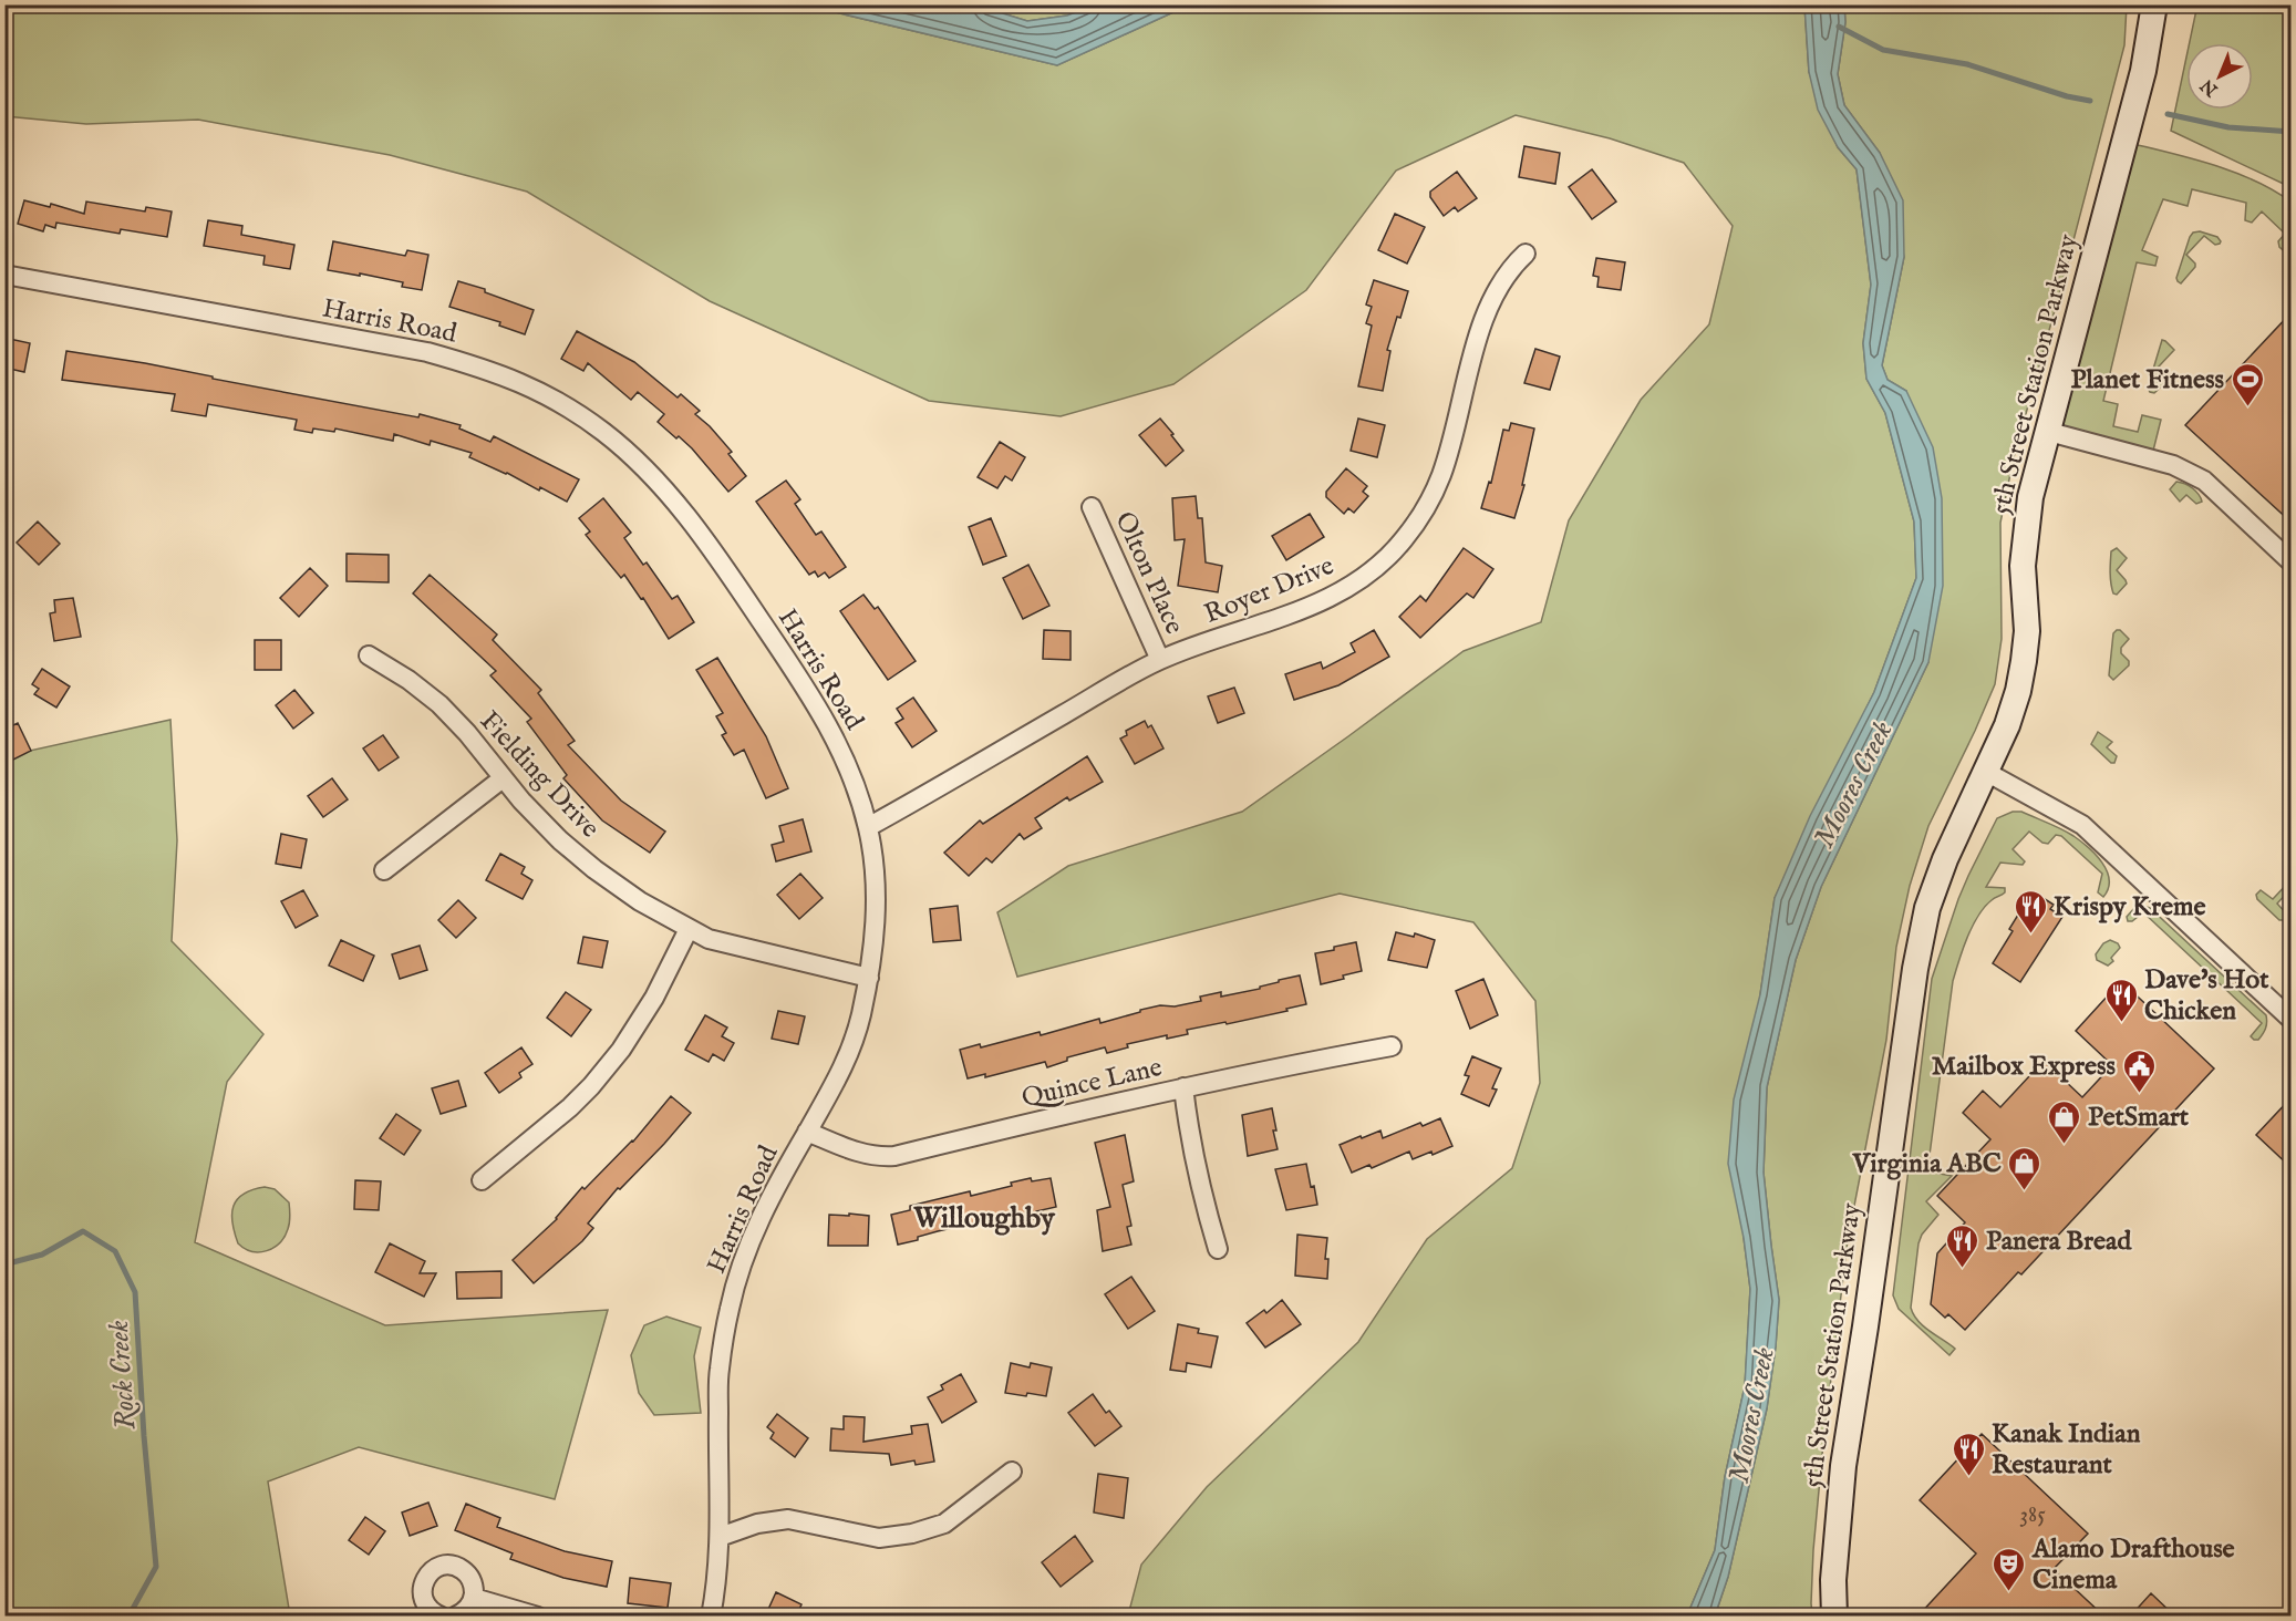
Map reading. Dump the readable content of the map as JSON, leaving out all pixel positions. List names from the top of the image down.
{
  "streets": {
    "street": [
      "Harris Road",
      "5th Street Station Parkway",
      "Olton Place",
      "Royer Drive",
      "Fielding Drive",
      "Quince Lane"
    ]
  },
  "crossings": [
    ["Harris Road", "Royer Drive"],
    ["Harris Road", "Fielding Drive"],
    ["Harris Road", "Quince Lane"],
    ["Olton Place", "Royer Drive"]
  ],
  "districts": ["Willoughby"],
  "water": ["Moores Creek", "Rock Creek"],
  "places": {
    "sports": ["Planet Fitness"],
    "restaurant": [
      "Krispy Kreme",
      "Dave's Hot Chicken",
      "Panera Bread",
      "Kanak Indian Restaurant"
    ],
    "public building": ["Mailbox Express"],
    "shop": ["PetSmart", "Virginia ABC"],
    "theatre": ["Alamo Drafthouse Cinema"]
  },
  "house_numbers": ["385"],
  "north": "bottom left"
}
